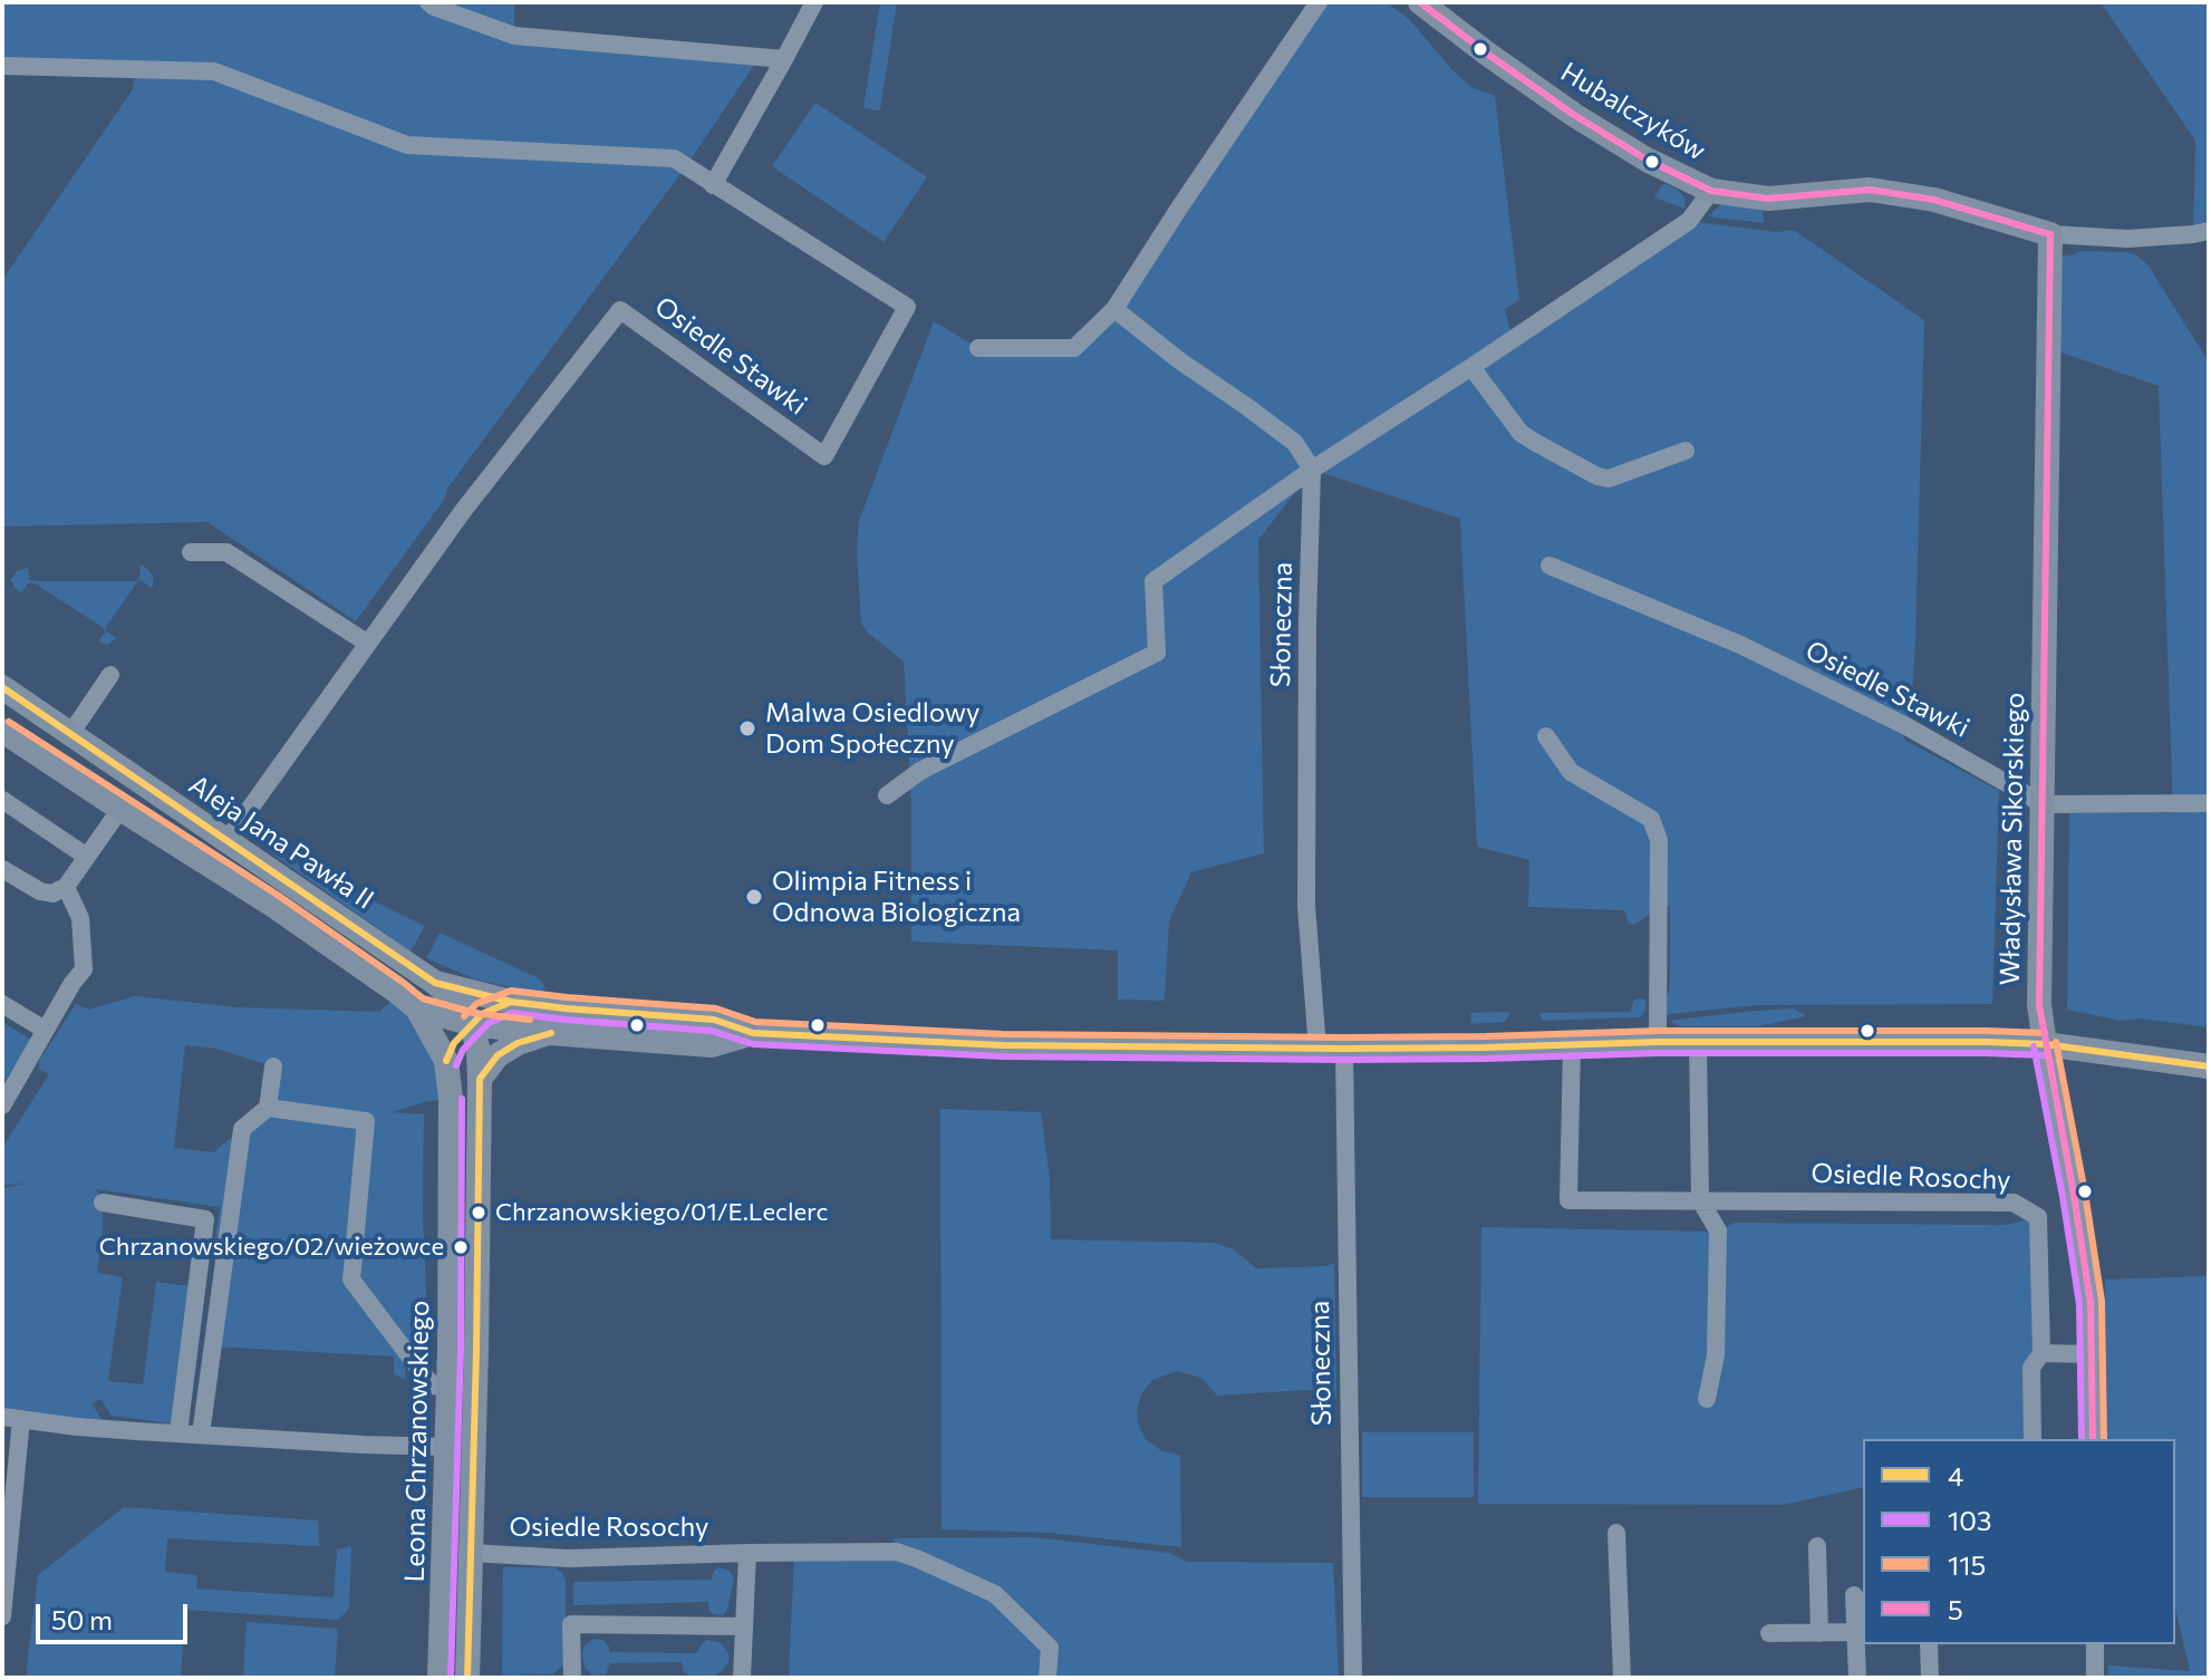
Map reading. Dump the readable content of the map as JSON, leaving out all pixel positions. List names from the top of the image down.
{
  "streets": {
    "street": [
      "Hubalczyków",
      "Osiedle Stawki",
      "Słoneczna",
      "Władysława Sikorskiego",
      "Aleja Jana Pawła II",
      "Osiedle Rosochy",
      "Leona Chrzanowskiego"
    ]
  },
  "crossings": [
    ["Hubalczyków", "Władysława Sikorskiego"],
    ["Osiedle Stawki", "Władysława Sikorskiego"],
    ["Osiedle Stawki", "Aleja Jana Pawła II"],
    ["Aleja Jana Pawła II", "Leona Chrzanowskiego"],
    ["Osiedle Rosochy", "Leona Chrzanowskiego"]
  ],
  "places": [
    "Malwa Osiedlowy Dom Społeczny",
    "Olimpia Fitness i Odnowa Biologiczna",
    "Chrzanowskiego/01/E.Leclerc",
    "Chrzanowskiego/02/wieżowce"
  ],
  "lines": [
    "transit line 5",
    "transit line 4",
    "transit line 115",
    "transit line 103"
  ],
  "legend": [
    "4",
    "103",
    "115",
    "5"
  ],
  "scale_bar": "50 m"
}
